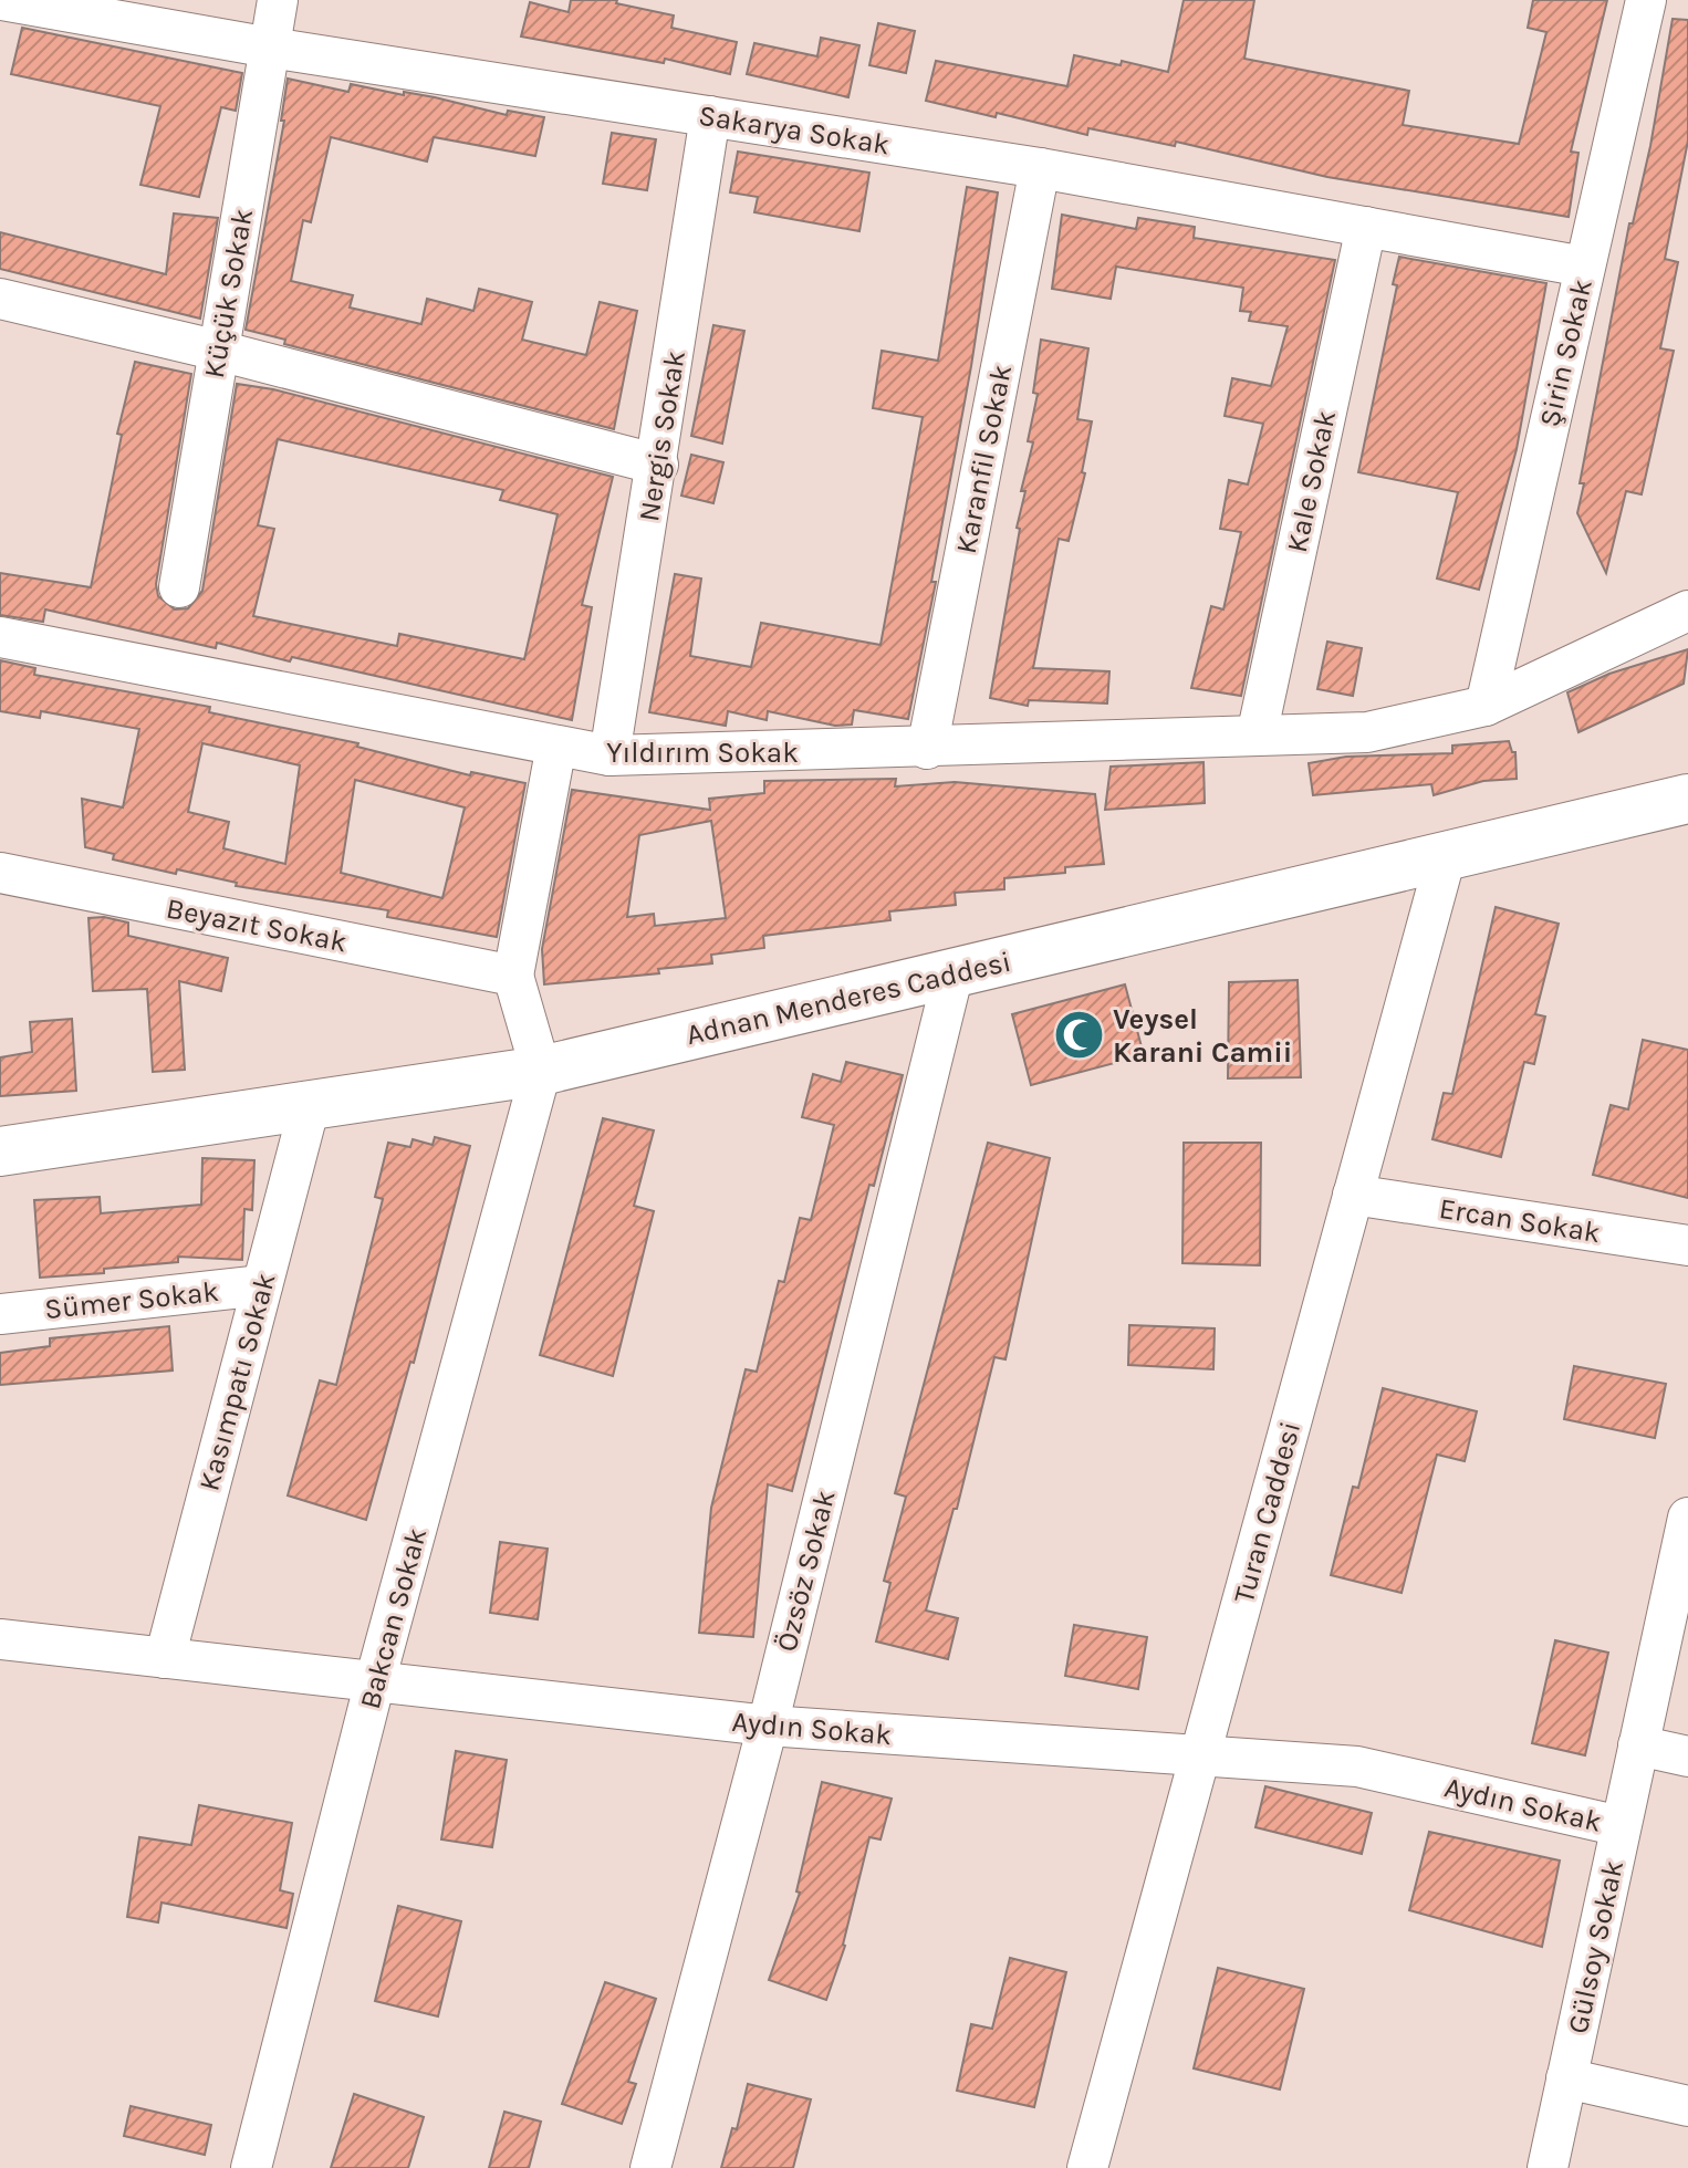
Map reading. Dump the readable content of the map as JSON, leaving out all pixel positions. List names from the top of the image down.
{
  "streets": {
    "street": [
      "Sakarya Sokak",
      "Küçük Sokak",
      "Şirin Sokak",
      "Nergis Sokak",
      "Karanfil Sokak",
      "Kale Sokak",
      "Yıldırım Sokak",
      "Beyazıt Sokak",
      "Adnan Menderes Caddesi",
      "Ercan Sokak",
      "Sümer Sokak",
      "Kasımpatı Sokak",
      "Turan Caddesi",
      "Özsöz Sokak",
      "Bakcan Sokak",
      "Aydın Sokak",
      "Gülsoy Sokak"
    ]
  },
  "crossings": [
    ["Sakarya Sokak", "Küçük Sokak"],
    ["Sakarya Sokak", "Şirin Sokak"],
    ["Sakarya Sokak", "Nergis Sokak"],
    ["Sakarya Sokak", "Karanfil Sokak"],
    ["Sakarya Sokak", "Kale Sokak"],
    ["Şirin Sokak", "Yıldırım Sokak"],
    ["Nergis Sokak", "Yıldırım Sokak"],
    ["Karanfil Sokak", "Yıldırım Sokak"],
    ["Kale Sokak", "Yıldırım Sokak"],
    ["Adnan Menderes Caddesi", "Kasımpatı Sokak"],
    ["Adnan Menderes Caddesi", "Turan Caddesi"],
    ["Adnan Menderes Caddesi", "Özsöz Sokak"],
    ["Adnan Menderes Caddesi", "Bakcan Sokak"],
    ["Ercan Sokak", "Turan Caddesi"],
    ["Sümer Sokak", "Kasımpatı Sokak"],
    ["Kasımpatı Sokak", "Aydın Sokak"],
    ["Turan Caddesi", "Aydın Sokak"],
    ["Özsöz Sokak", "Aydın Sokak"],
    ["Bakcan Sokak", "Aydın Sokak"],
    ["Aydın Sokak", "Gülsoy Sokak"]
  ],
  "places": {
    "mosque": ["Veysel Karani Camii"]
  }
}
